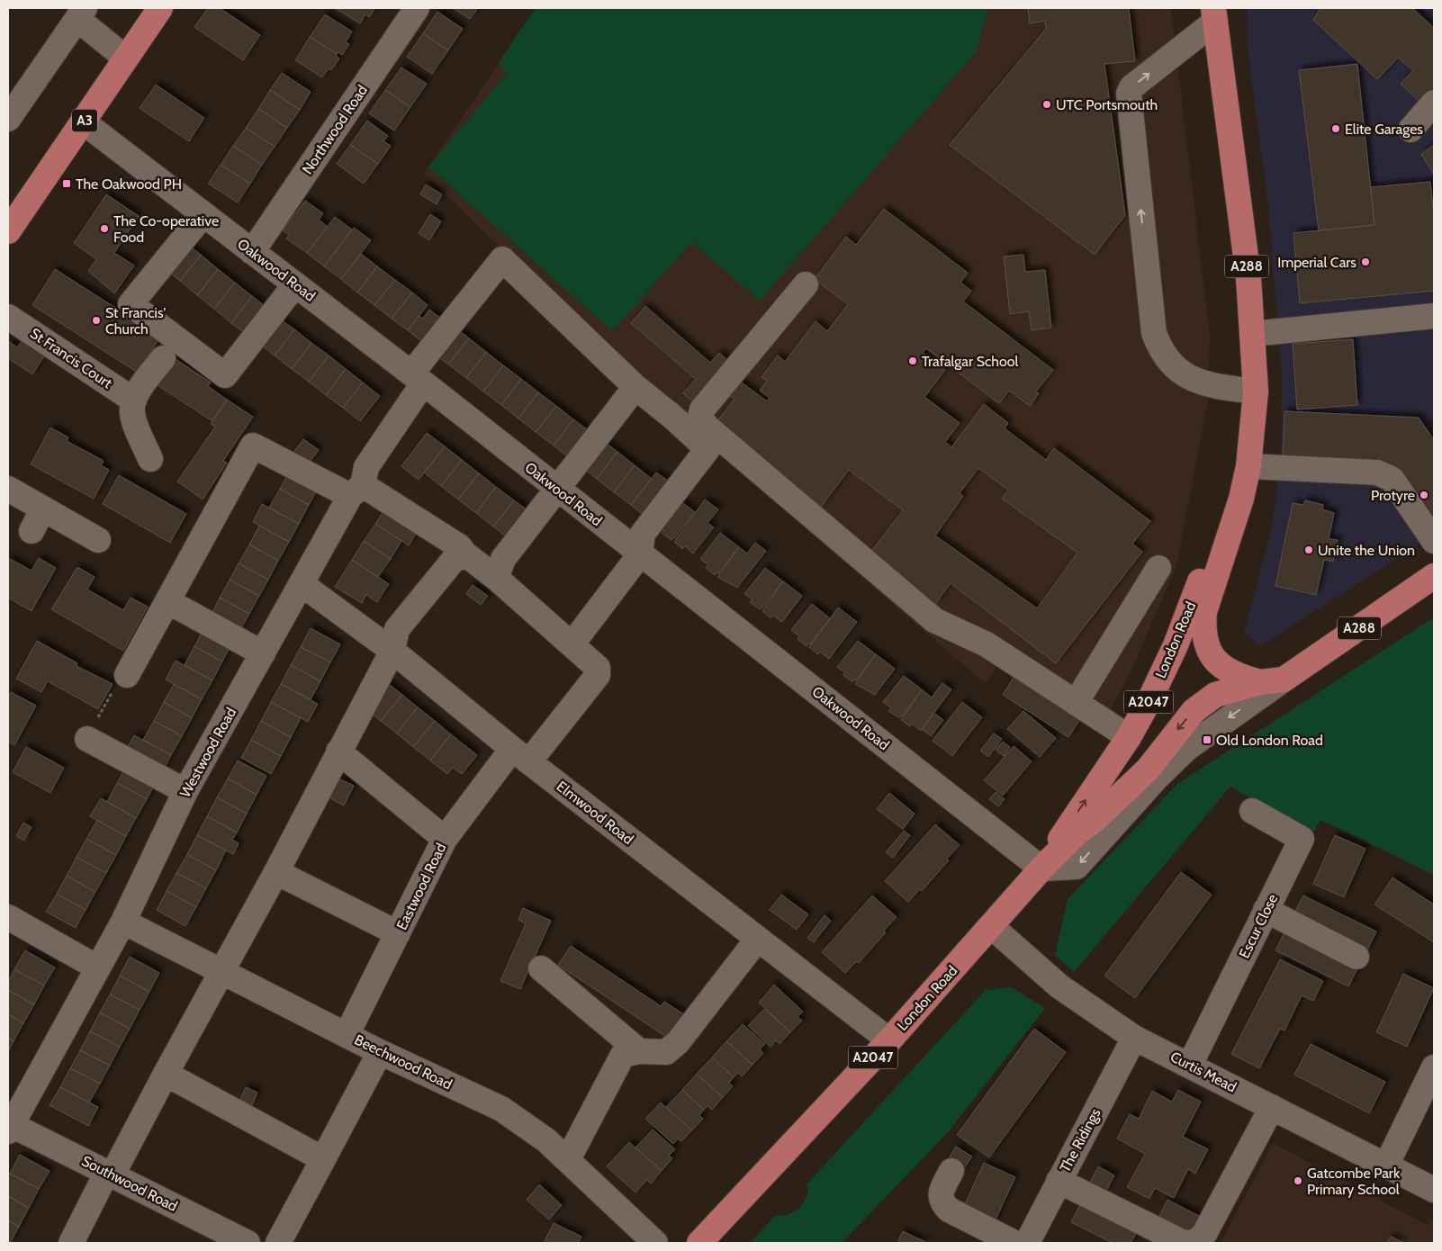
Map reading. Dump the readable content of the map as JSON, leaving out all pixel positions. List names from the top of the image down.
{
  "streets": {
    "main road": [
      "A3",
      "A288",
      "London Road",
      "A2047"
    ],
    "street": [
      "Northwood Road",
      "Oakwood Road",
      "St Francis Court",
      "Westwood Road",
      "Elmwood Road",
      "Eastwood Road",
      "Escur Close",
      "Beechwood Road",
      "Curtis Mead",
      "The Ridings",
      "Southwood Road"
    ]
  },
  "crossings": [
    ["A3", "Oakwood Road"],
    ["Northwood Road", "Oakwood Road"],
    ["A288", "London Road"],
    ["Oakwood Road", "London Road"],
    ["Oakwood Road", "Westwood Road"],
    ["London Road", "Elmwood Road"],
    ["London Road", "Curtis Mead"],
    ["Westwood Road", "Elmwood Road"],
    ["Westwood Road", "Eastwood Road"],
    ["Westwood Road", "Beechwood Road"],
    ["Westwood Road", "Southwood Road"],
    ["Elmwood Road", "Eastwood Road"],
    ["Eastwood Road", "Beechwood Road"],
    ["Escur Close", "Curtis Mead"],
    ["Curtis Mead", "The Ridings"]
  ],
  "places": {
    "other": [
      "UTC Portsmouth",
      "Elite Garages",
      "The Co-operative Food",
      "Imperial Cars",
      "St Francis' Church",
      "Trafalgar School",
      "Protyre",
      "Unite the Union",
      "Gatcombe Park Primary School"
    ],
    "transit": ["The Oakwood PH", "Old London Road"]
  }
}
